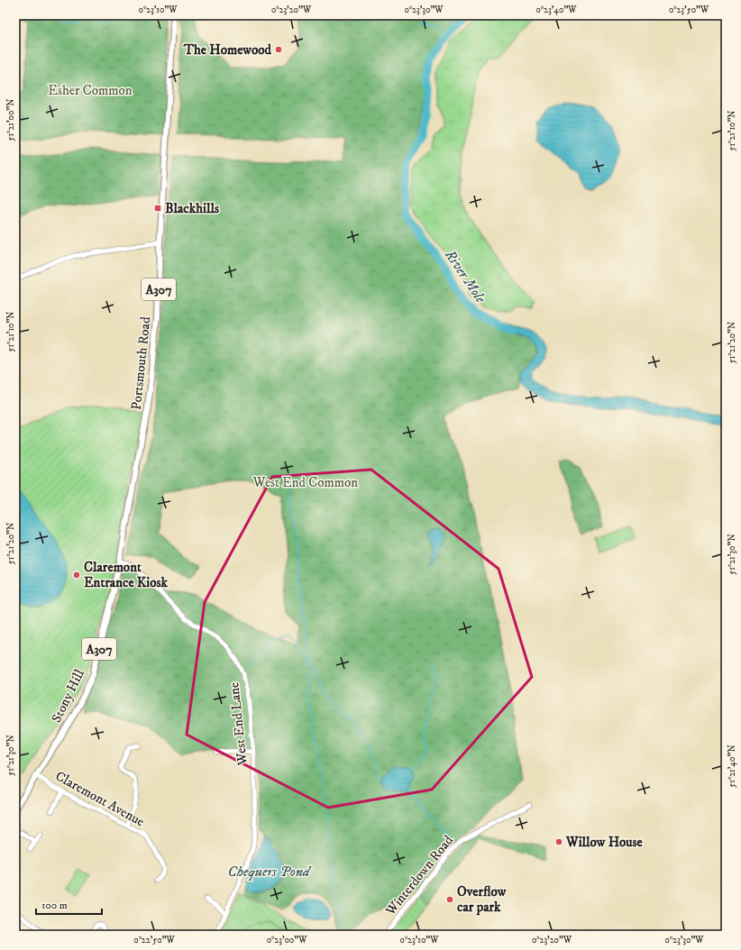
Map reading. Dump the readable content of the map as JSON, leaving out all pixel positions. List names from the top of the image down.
{
  "streets": {
    "main road": ["A307", "Portsmouth Road", "Stony Hill"],
    "street": ["West End Lane", "Claremont Avenue", "Winterdown Road"]
  },
  "crossings": [
    ["Portsmouth Road", "Stony Hill"],
    ["Portsmouth Road", "West End Lane"],
    ["Stony Hill", "West End Lane"],
    ["Stony Hill", "Claremont Avenue"]
  ],
  "water": ["River Mole", "Chequers Pond"],
  "parks": ["Esher Common", "West End Common"],
  "places": {
    "other": [
      "The Homewood",
      "Claremont Entrance Kiosk",
      "Willow House",
      "Overflow car park"
    ],
    "transit": ["Blackhills"]
  },
  "scale_bar": "100 m",
  "coordinates": [
    "0°23'10\"W",
    "0°23'20\"W",
    "0°23'30\"W",
    "0°23'40\"W",
    "0°23'50\"W",
    "51°21'00\"N",
    "51°21'10\"N",
    "51°21'20\"N",
    "51°21'30\"N",
    "51°21'40\"N",
    "0°22'50\"W",
    "0°23'00\"W"
  ]
}
